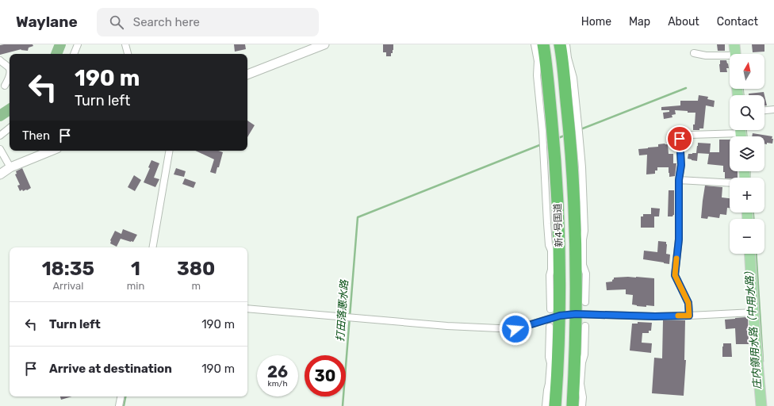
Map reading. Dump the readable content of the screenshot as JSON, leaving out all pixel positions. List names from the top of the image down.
{
  "streets": {
    "highway": ["新4号国道"]
  },
  "water": ["打田落悪水路", "庄内領用水路（中用水路）"],
  "north": "top",
  "page": {
    "header": "Waylane",
    "search": "Search here",
    "nav": [
      "Home",
      "Map",
      "About",
      "Contact"
    ],
    "map_buttons": ["+", "−"],
    "turn": ["190 m", "Turn left"],
    "then": "Then",
    "eta": [
      "18:35",
      "Arrival",
      "1",
      "min",
      "380",
      "m"
    ],
    "list": [
      {
        "name": "Turn left",
        "value": "190 m"
      },
      {
        "name": "Arrive at destination",
        "value": "190 m"
      }
    ],
    "speed": "26 km/h",
    "limit": "30"
  }
}
